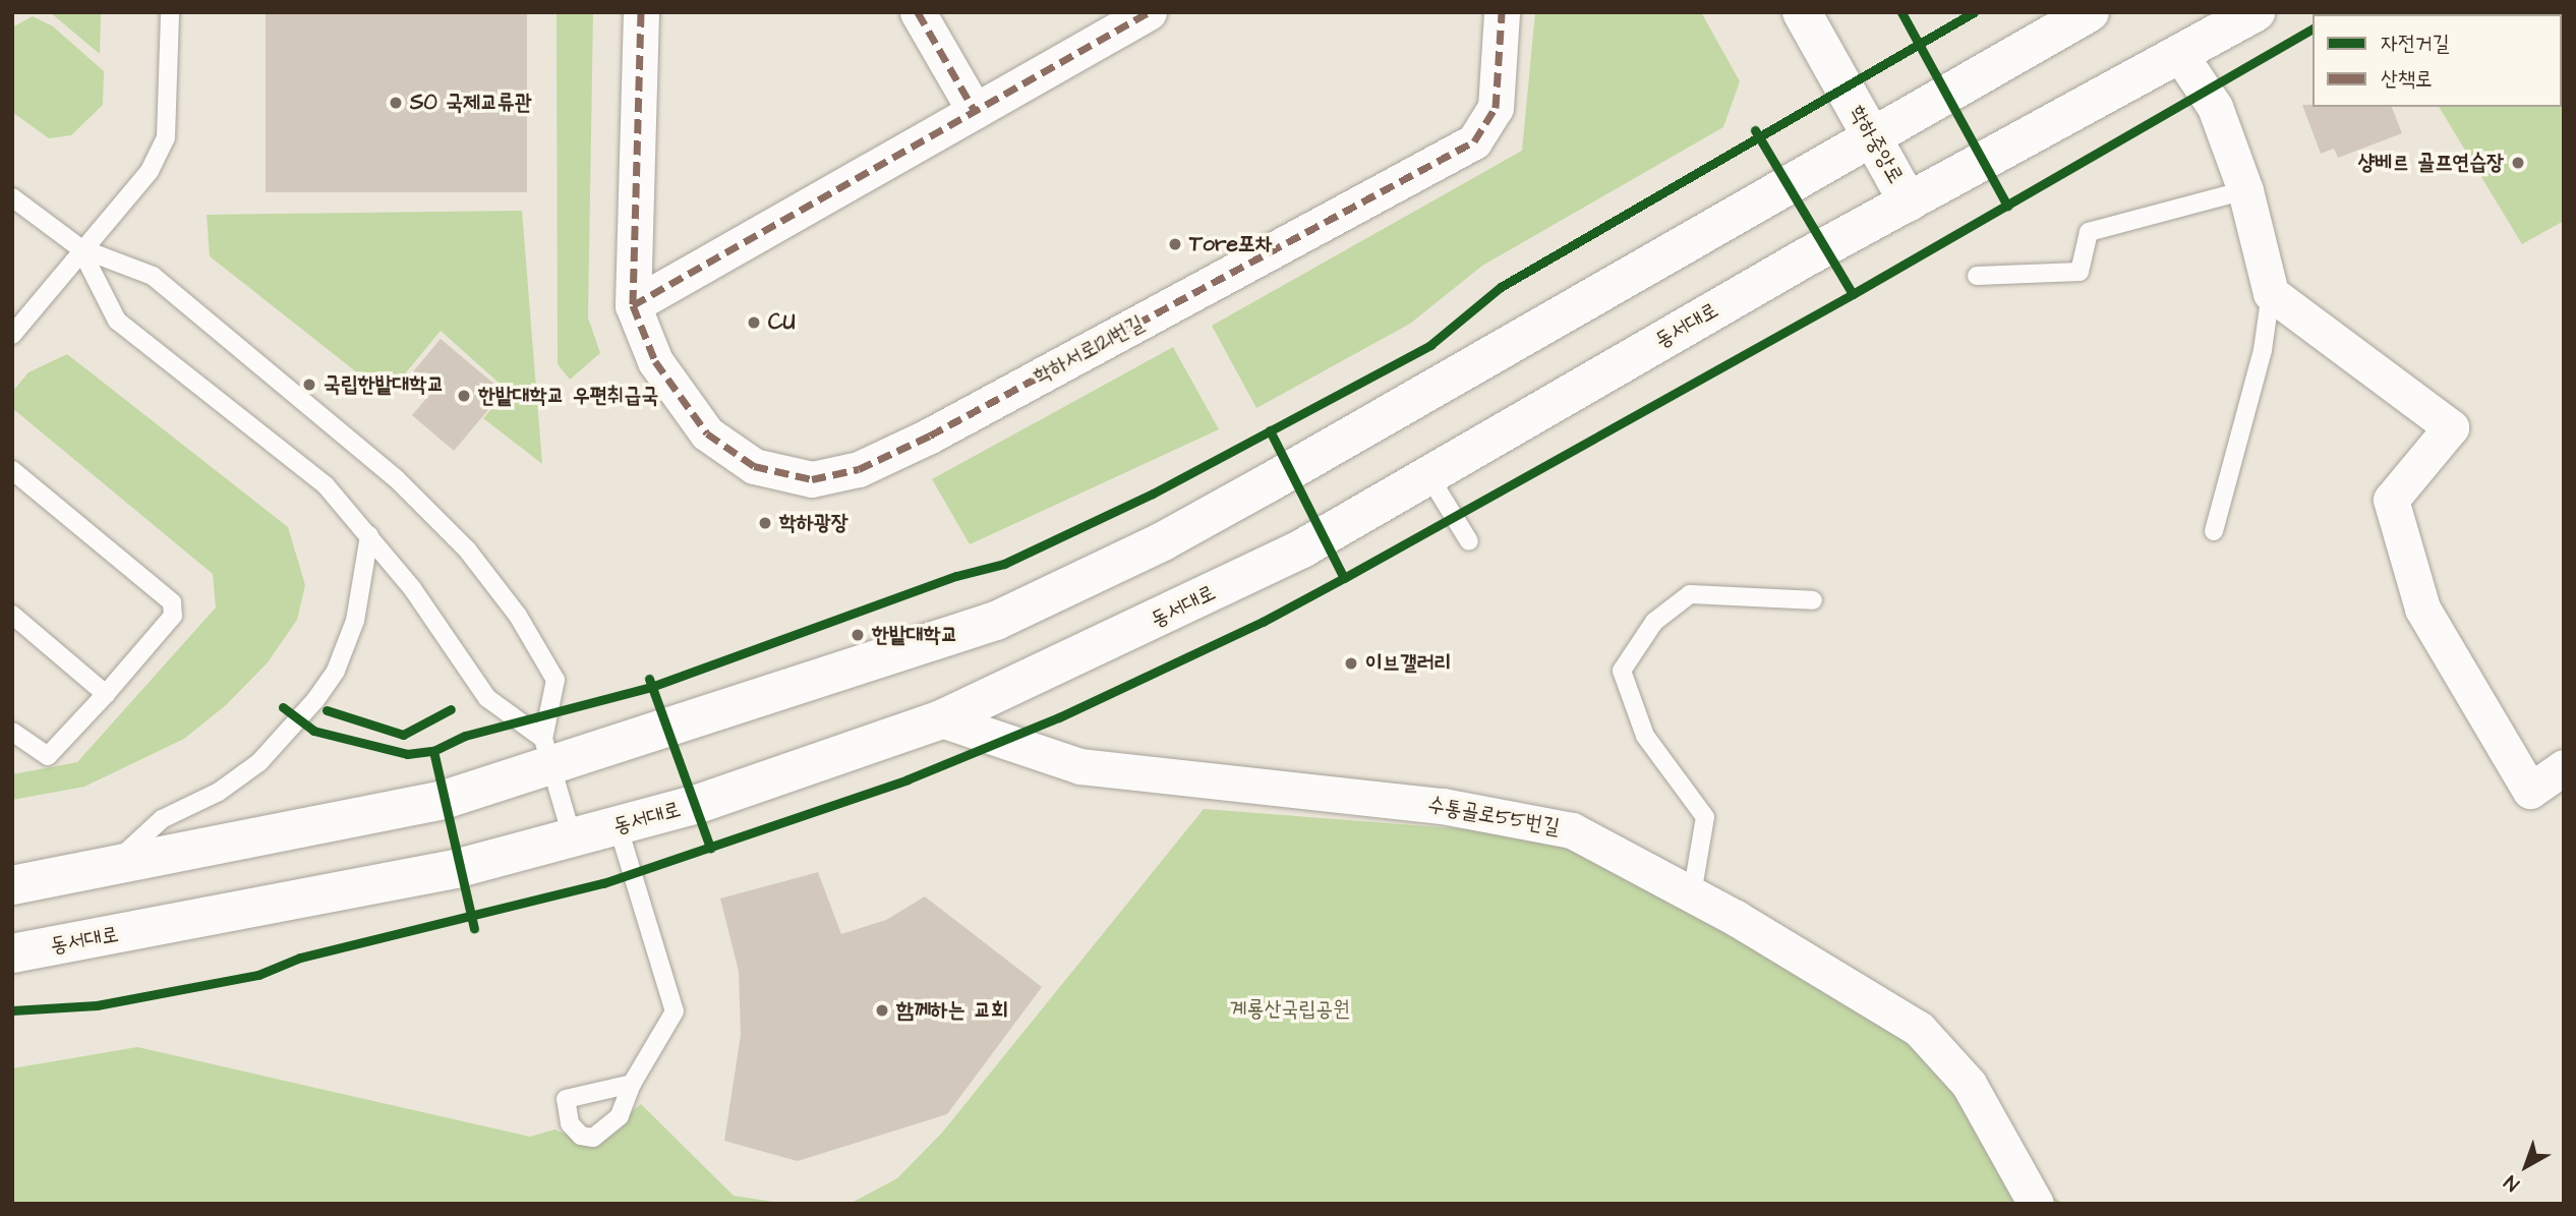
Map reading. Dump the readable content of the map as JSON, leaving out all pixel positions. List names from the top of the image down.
{
  "streets": {
    "street": [
      "학하중앙로",
      "동서대로",
      "학하서로121번길",
      "수통골로55번길"
    ]
  },
  "crossings": [
    ["학하중앙로", "동서대로"],
    ["동서대로", "수통골로55번길"]
  ],
  "parks": ["계룡산국립공원"],
  "places": [
    "S0 국제교류관",
    "샹베르 골프연습장",
    "Tore포차",
    "CU",
    "국립한밭대학교",
    "한밭대학교 우편취급국",
    "학하광장",
    "한밭대학교",
    "이브갤러리",
    "함께하는 교회"
  ],
  "legend": ["자전거길", "산책로"],
  "north": "bottom left"
}
